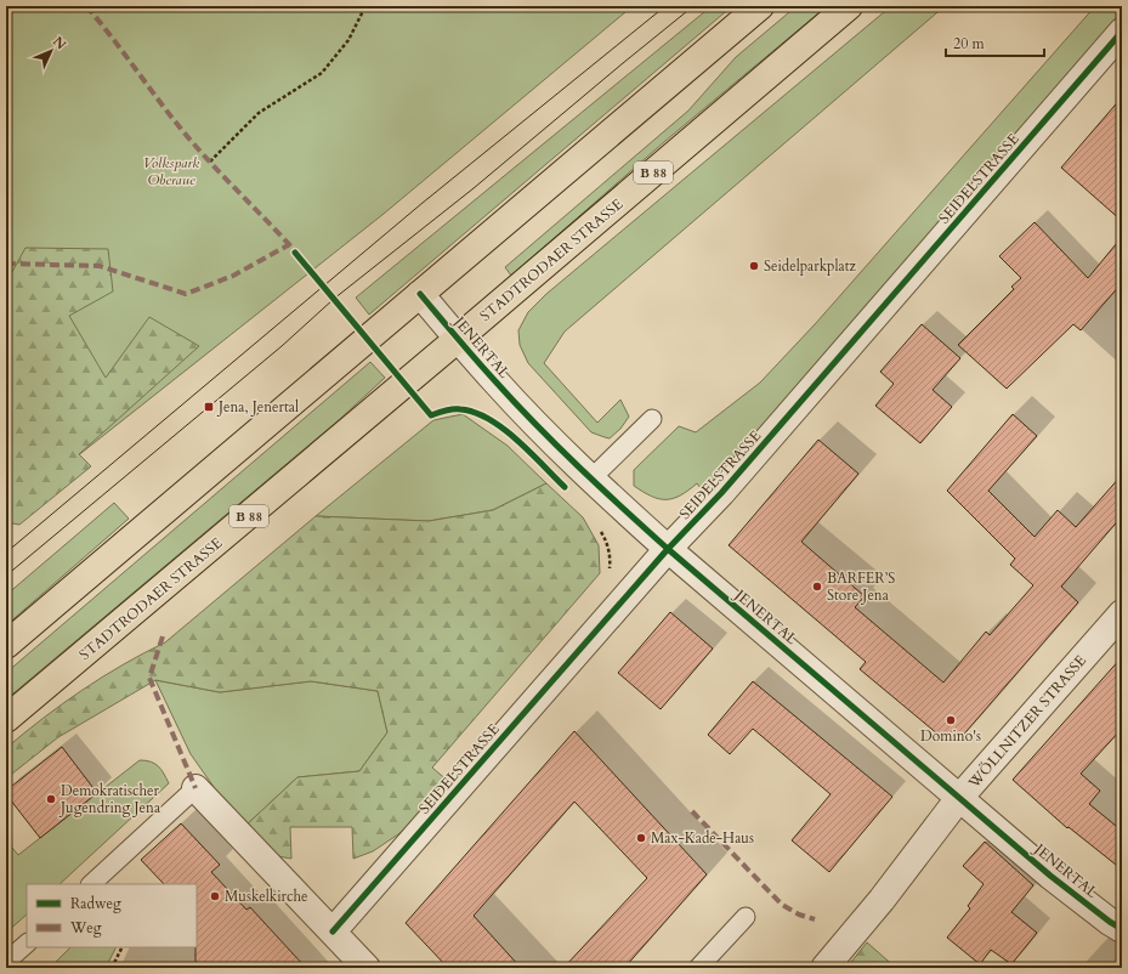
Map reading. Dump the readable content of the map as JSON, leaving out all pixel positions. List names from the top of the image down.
{
  "streets": {
    "main road": ["B 88", "STADTRODAER STRASSE"],
    "street": ["SEIDELSTRASSE", "JENERTAL", "WÖLLNITZER STRASSE"]
  },
  "crossings": [
    ["SEIDELSTRASSE", "JENERTAL"],
    ["STADTRODAER STRASSE", "JENERTAL"],
    ["JENERTAL", "WÖLLNITZER STRASSE"]
  ],
  "parks": ["Volkspark Oberaue"],
  "places": {
    "other": [
      "Seidelparkplatz",
      "BARFER’S Store Jena",
      "Domino's",
      "Demokratischer Jugendring Jena",
      "Max-Kade-Haus",
      "Muskelkirche"
    ],
    "transit": ["Jena, Jenertal"]
  },
  "legend": ["Radweg", "Weg"],
  "scale_bar": "20 m",
  "north": "top right"
}
